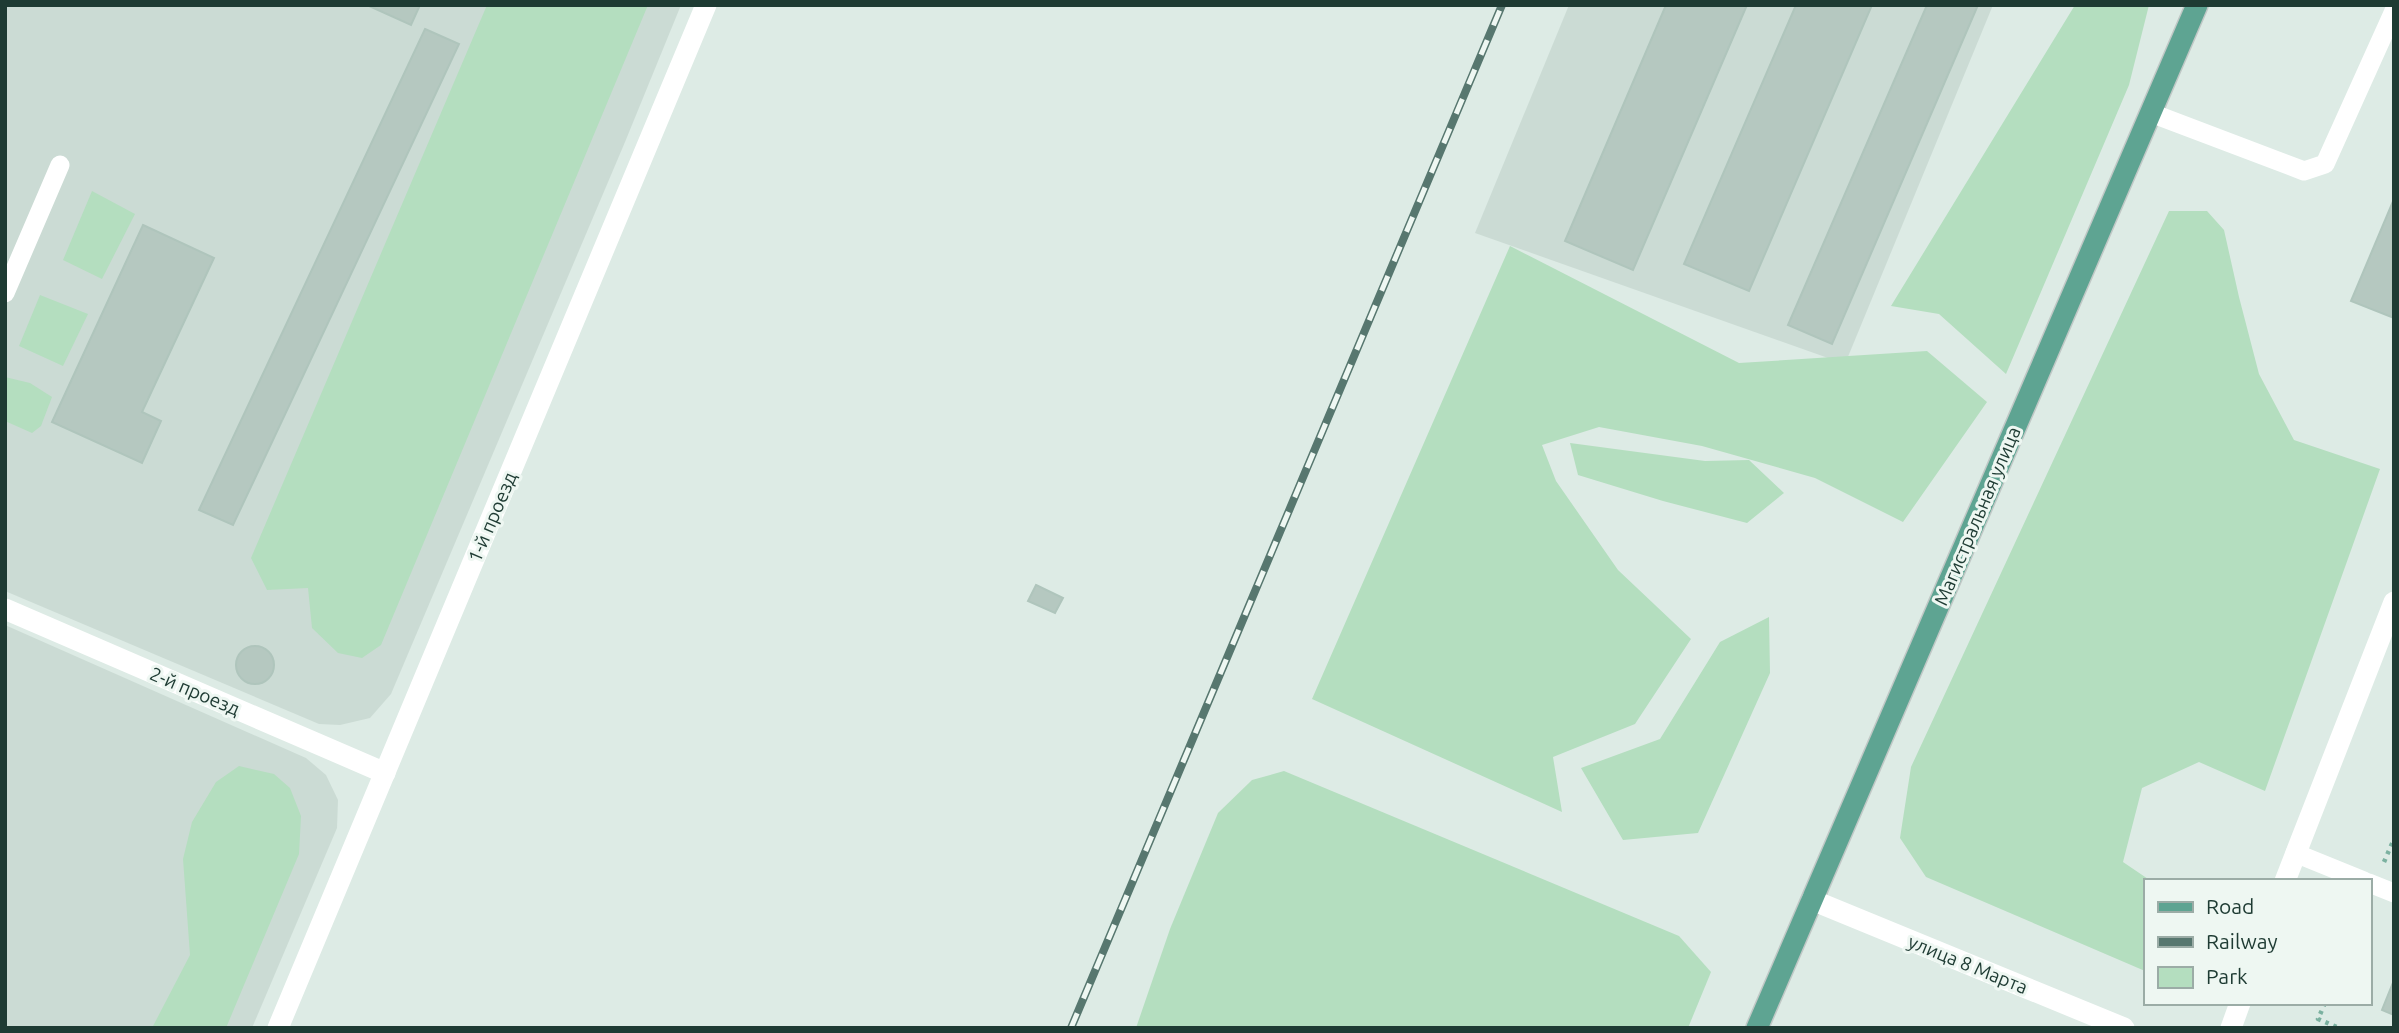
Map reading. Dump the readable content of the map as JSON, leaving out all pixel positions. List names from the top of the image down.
{
  "streets": {
    "main road": ["Магистральная улица"],
    "street": ["1-й проезд", "2-й проезд", "улица 8 Марта"]
  },
  "crossings": [
    ["Магистральная улица", "улица 8 Марта"],
    ["1-й проезд", "2-й проезд"]
  ],
  "legend": ["Road", "Railway", "Park"]
}
